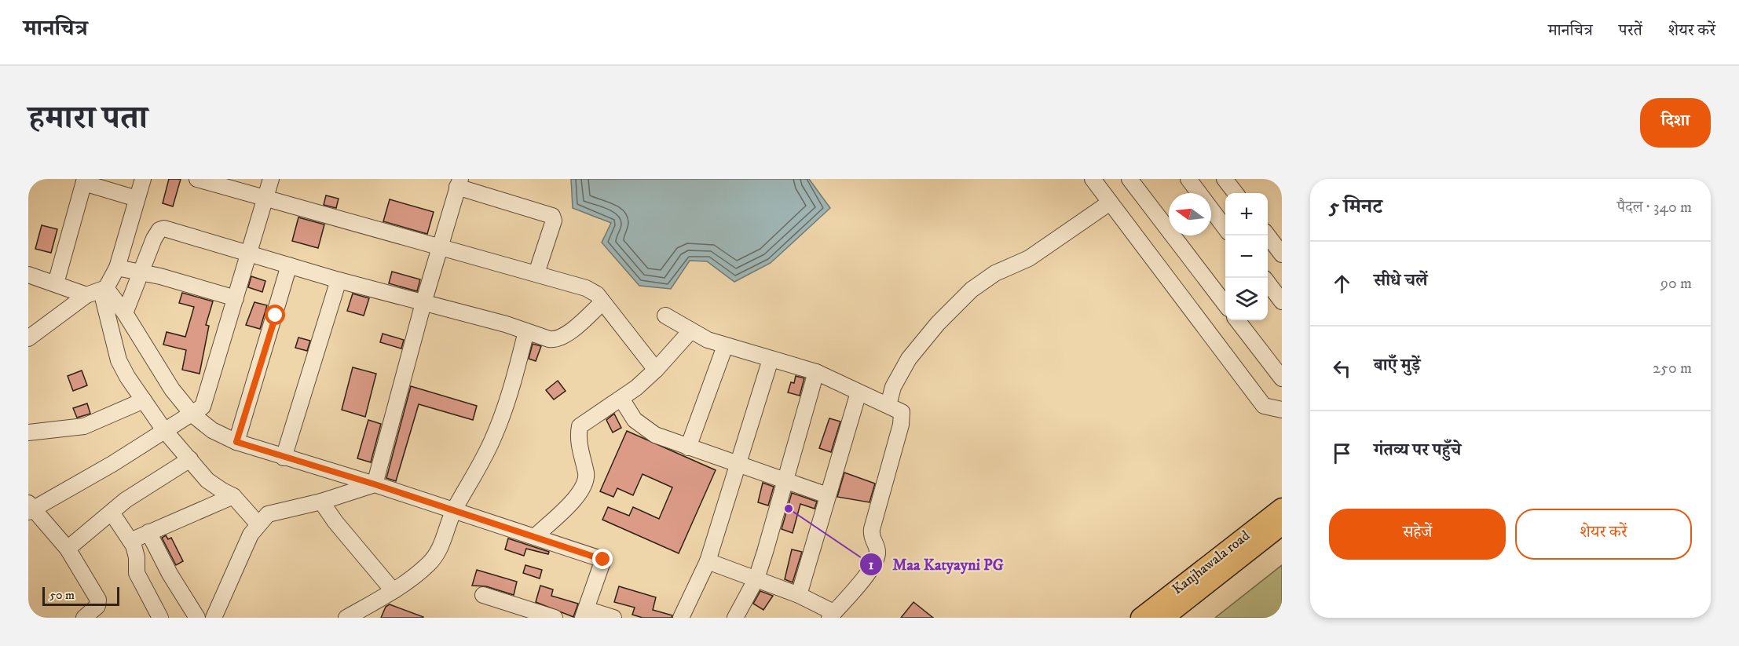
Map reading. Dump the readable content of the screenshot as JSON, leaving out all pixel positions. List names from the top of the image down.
{
  "streets": {
    "main road": ["Kanjhawala road"]
  },
  "places": ["Maa Katyayni PG"],
  "scale_bar": "50 m",
  "north": "left",
  "page": {
    "header": "मानचित्र",
    "nav": ["मानचित्र", "परतें", "शेयर करें"],
    "title": "हमारा पता",
    "buttons": [
      "दिशा",
      ["सहेजें", "शेयर करें"]
    ],
    "heading": ["5 मिनट", "पैदल · 340 m"],
    "map_buttons": ["+", "−"],
    "list": [
      ["सीधे चलें", "90 m"],
      ["बाएँ मुड़ें", "250 m"],
      "गंतव्य पर पहुँचे"
    ],
    "scale": "50 m"
  }
}
